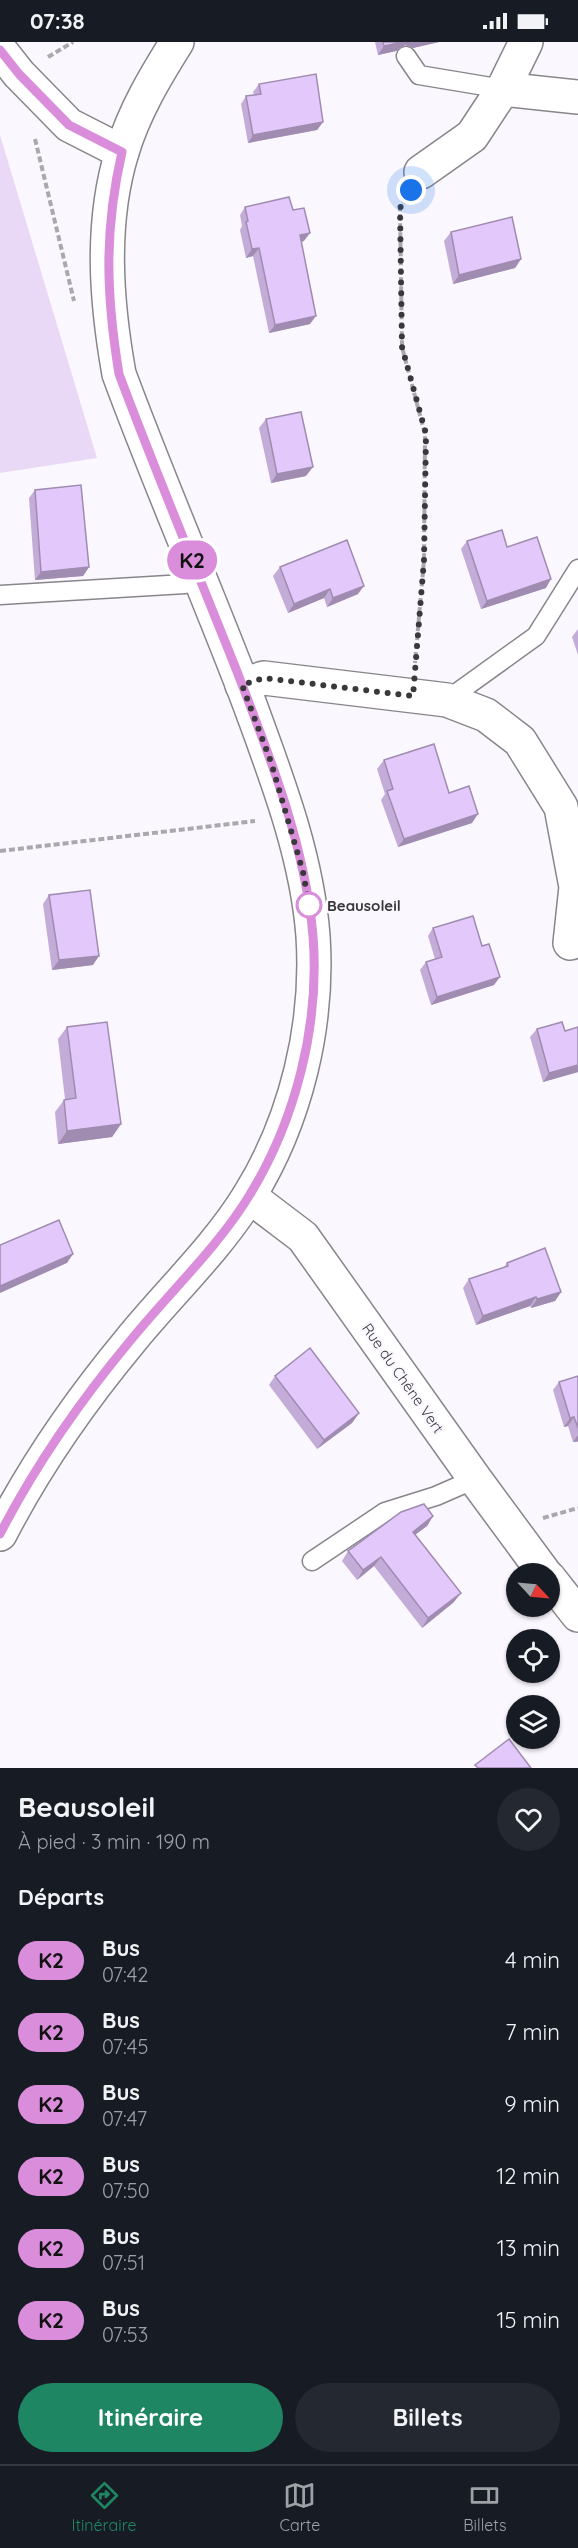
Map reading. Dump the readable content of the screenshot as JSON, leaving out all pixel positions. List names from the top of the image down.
{
  "streets": {
    "main road": ["Rue du Chêne Vert"]
  },
  "places": ["Beausoleil"],
  "lines": ["bus line K2"],
  "north": "bottom right",
  "page": {
    "status": "07:38",
    "on_map": "K2",
    "heading": [
      ["Beausoleil", "À pied · 3 min · 190 m"],
      "Départs"
    ],
    "list": [
      {
        "mark": "K2",
        "name": "Bus",
        "note": "07:42",
        "value": "4 min"
      },
      {
        "mark": "K2",
        "name": "Bus",
        "note": "07:45",
        "value": "7 min"
      },
      {
        "mark": "K2",
        "name": "Bus",
        "note": "07:47",
        "value": "9 min"
      },
      {
        "mark": "K2",
        "name": "Bus",
        "note": "07:50",
        "value": "12 min"
      },
      {
        "mark": "K2",
        "name": "Bus",
        "note": "07:51",
        "value": "13 min"
      },
      {
        "mark": "K2",
        "name": "Bus",
        "note": "07:53",
        "value": "15 min"
      }
    ],
    "buttons": ["Itinéraire", "Billets"],
    "tabs": ["Itinéraire", "Carte", "Billets"]
  }
}
